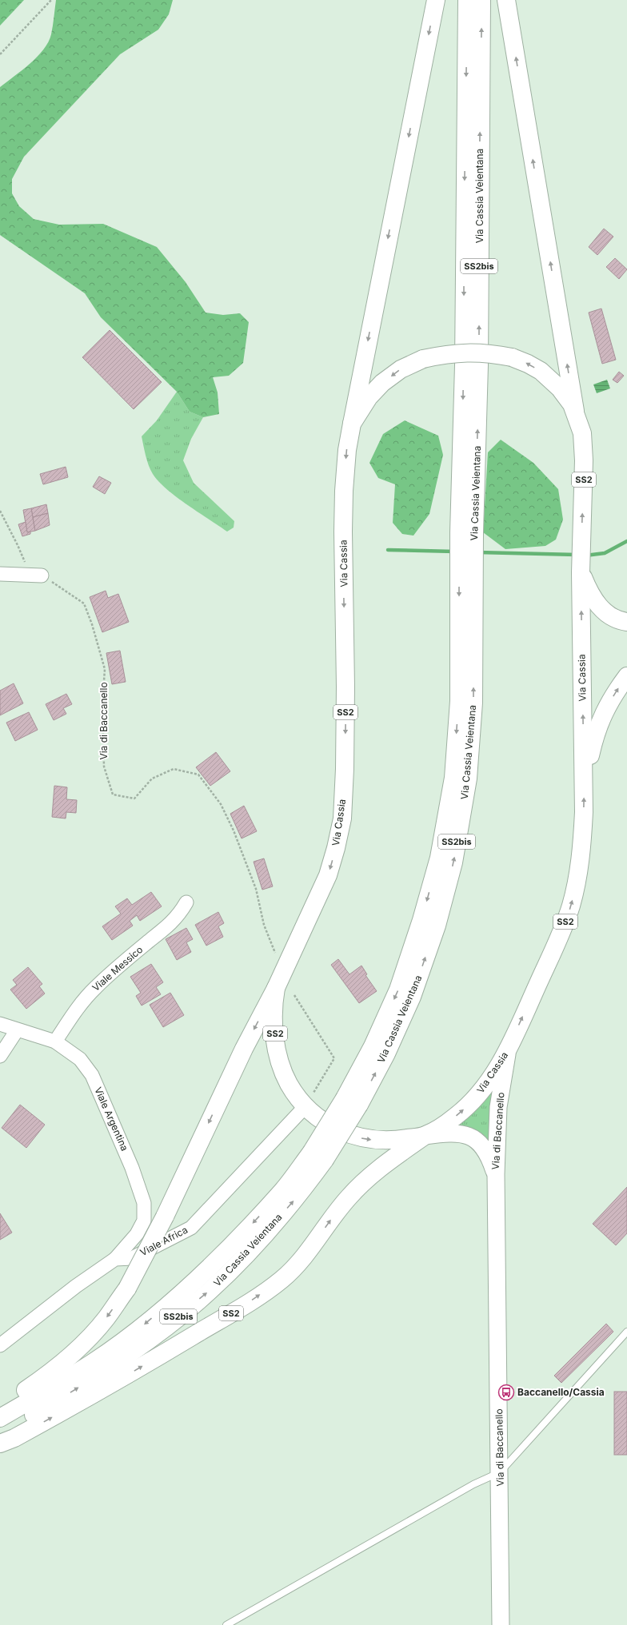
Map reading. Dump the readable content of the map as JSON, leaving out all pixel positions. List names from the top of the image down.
{
  "streets": {
    "main road": [
      "Via Cassia Veientana",
      "SS2bis",
      "SS2",
      "Via Cassia"
    ],
    "street": [
      "Via di Baccanello",
      "Viale Messico",
      "Viale Argentina",
      "Viale Africa"
    ]
  },
  "crossings": [
    ["SS2", "Via Cassia"],
    ["SS2", "Via di Baccanello"],
    ["Via Cassia", "Via di Baccanello"],
    ["Via Cassia", "Viale Africa"],
    ["Viale Messico", "Viale Argentina"],
    ["Viale Argentina", "Viale Africa"]
  ],
  "places": {
    "bus stop": ["Baccanello/Cassia"]
  }
}
